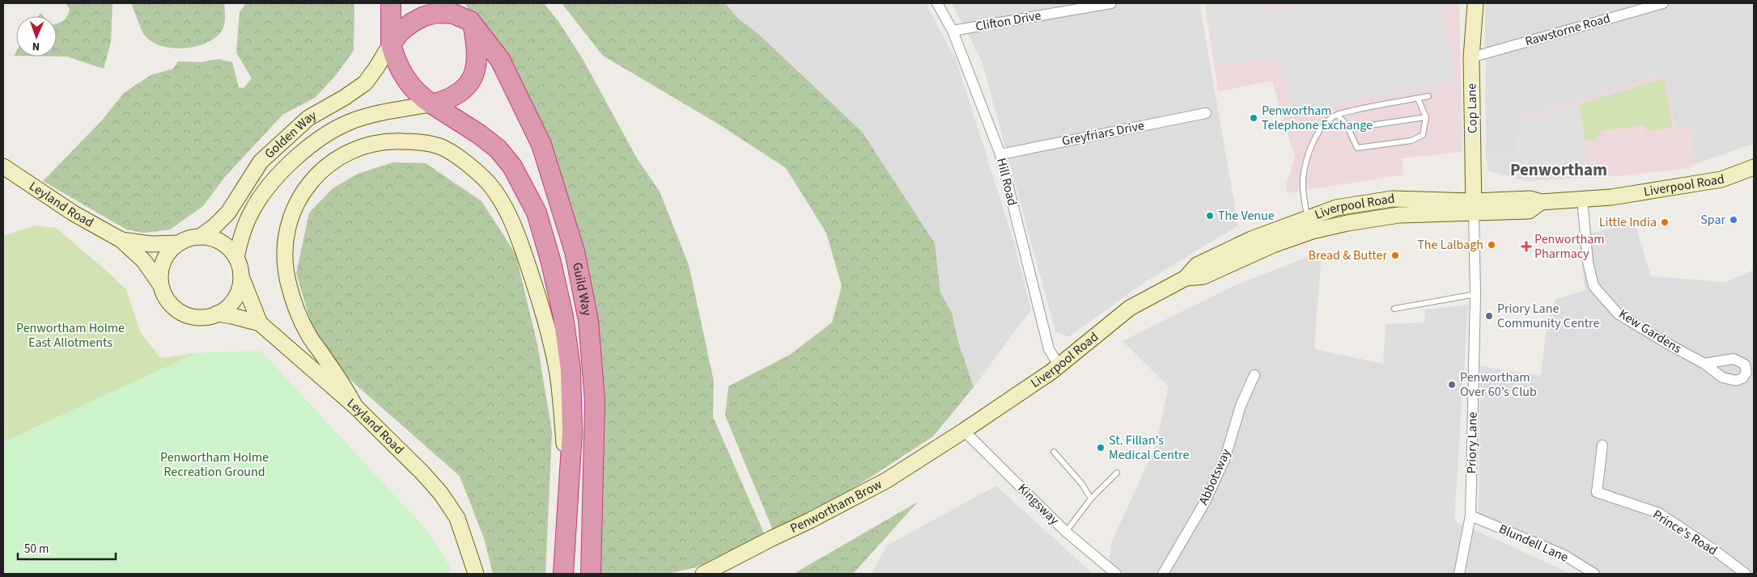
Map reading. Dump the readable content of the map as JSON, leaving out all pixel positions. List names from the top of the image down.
{
  "streets": {
    "highway": ["Guild Way"],
    "main road": [
      "Cop Lane",
      "Golden Way",
      "Liverpool Road",
      "Leyland Road",
      "Penwortham Brow"
    ],
    "street": [
      "Clifton Drive",
      "Rawstorne Road",
      "Greyfriars Drive",
      "Hill Road",
      "Kew Gardens",
      "Priory Lane",
      "Abbotsway",
      "Kingsway",
      "Prince's Road",
      "Blundell Lane"
    ]
  },
  "crossings": [
    ["Clifton Drive", "Hill Road"],
    ["Rawstorne Road", "Cop Lane"],
    ["Cop Lane", "Liverpool Road"],
    ["Cop Lane", "Priory Lane"],
    ["Greyfriars Drive", "Hill Road"],
    ["Golden Way", "Leyland Road"],
    ["Golden Way", "Guild Way"],
    ["Hill Road", "Liverpool Road"],
    ["Liverpool Road", "Kew Gardens"],
    ["Liverpool Road", "Priory Lane"],
    ["Liverpool Road", "Kingsway"],
    ["Liverpool Road", "Penwortham Brow"],
    ["Priory Lane", "Blundell Lane"],
    ["Kingsway", "Penwortham Brow"]
  ],
  "districts": ["Penwortham"],
  "parks": ["Penwortham Holme East Allotments", "Penwortham Holme Recreation Ground"],
  "places": {
    "other": [
      "Penwortham Telephone Exchange",
      "The Venue",
      "Spar",
      "Little India",
      "The Lalbagh",
      "Bread & Butter",
      "Priory Lane Community Centre",
      "Penwortham Over 60’s Club",
      "St. Fillan's Medical Centre"
    ],
    "health": ["Penwortham Pharmacy"]
  },
  "scale_bar": "50 m",
  "north": "bottom"
}
